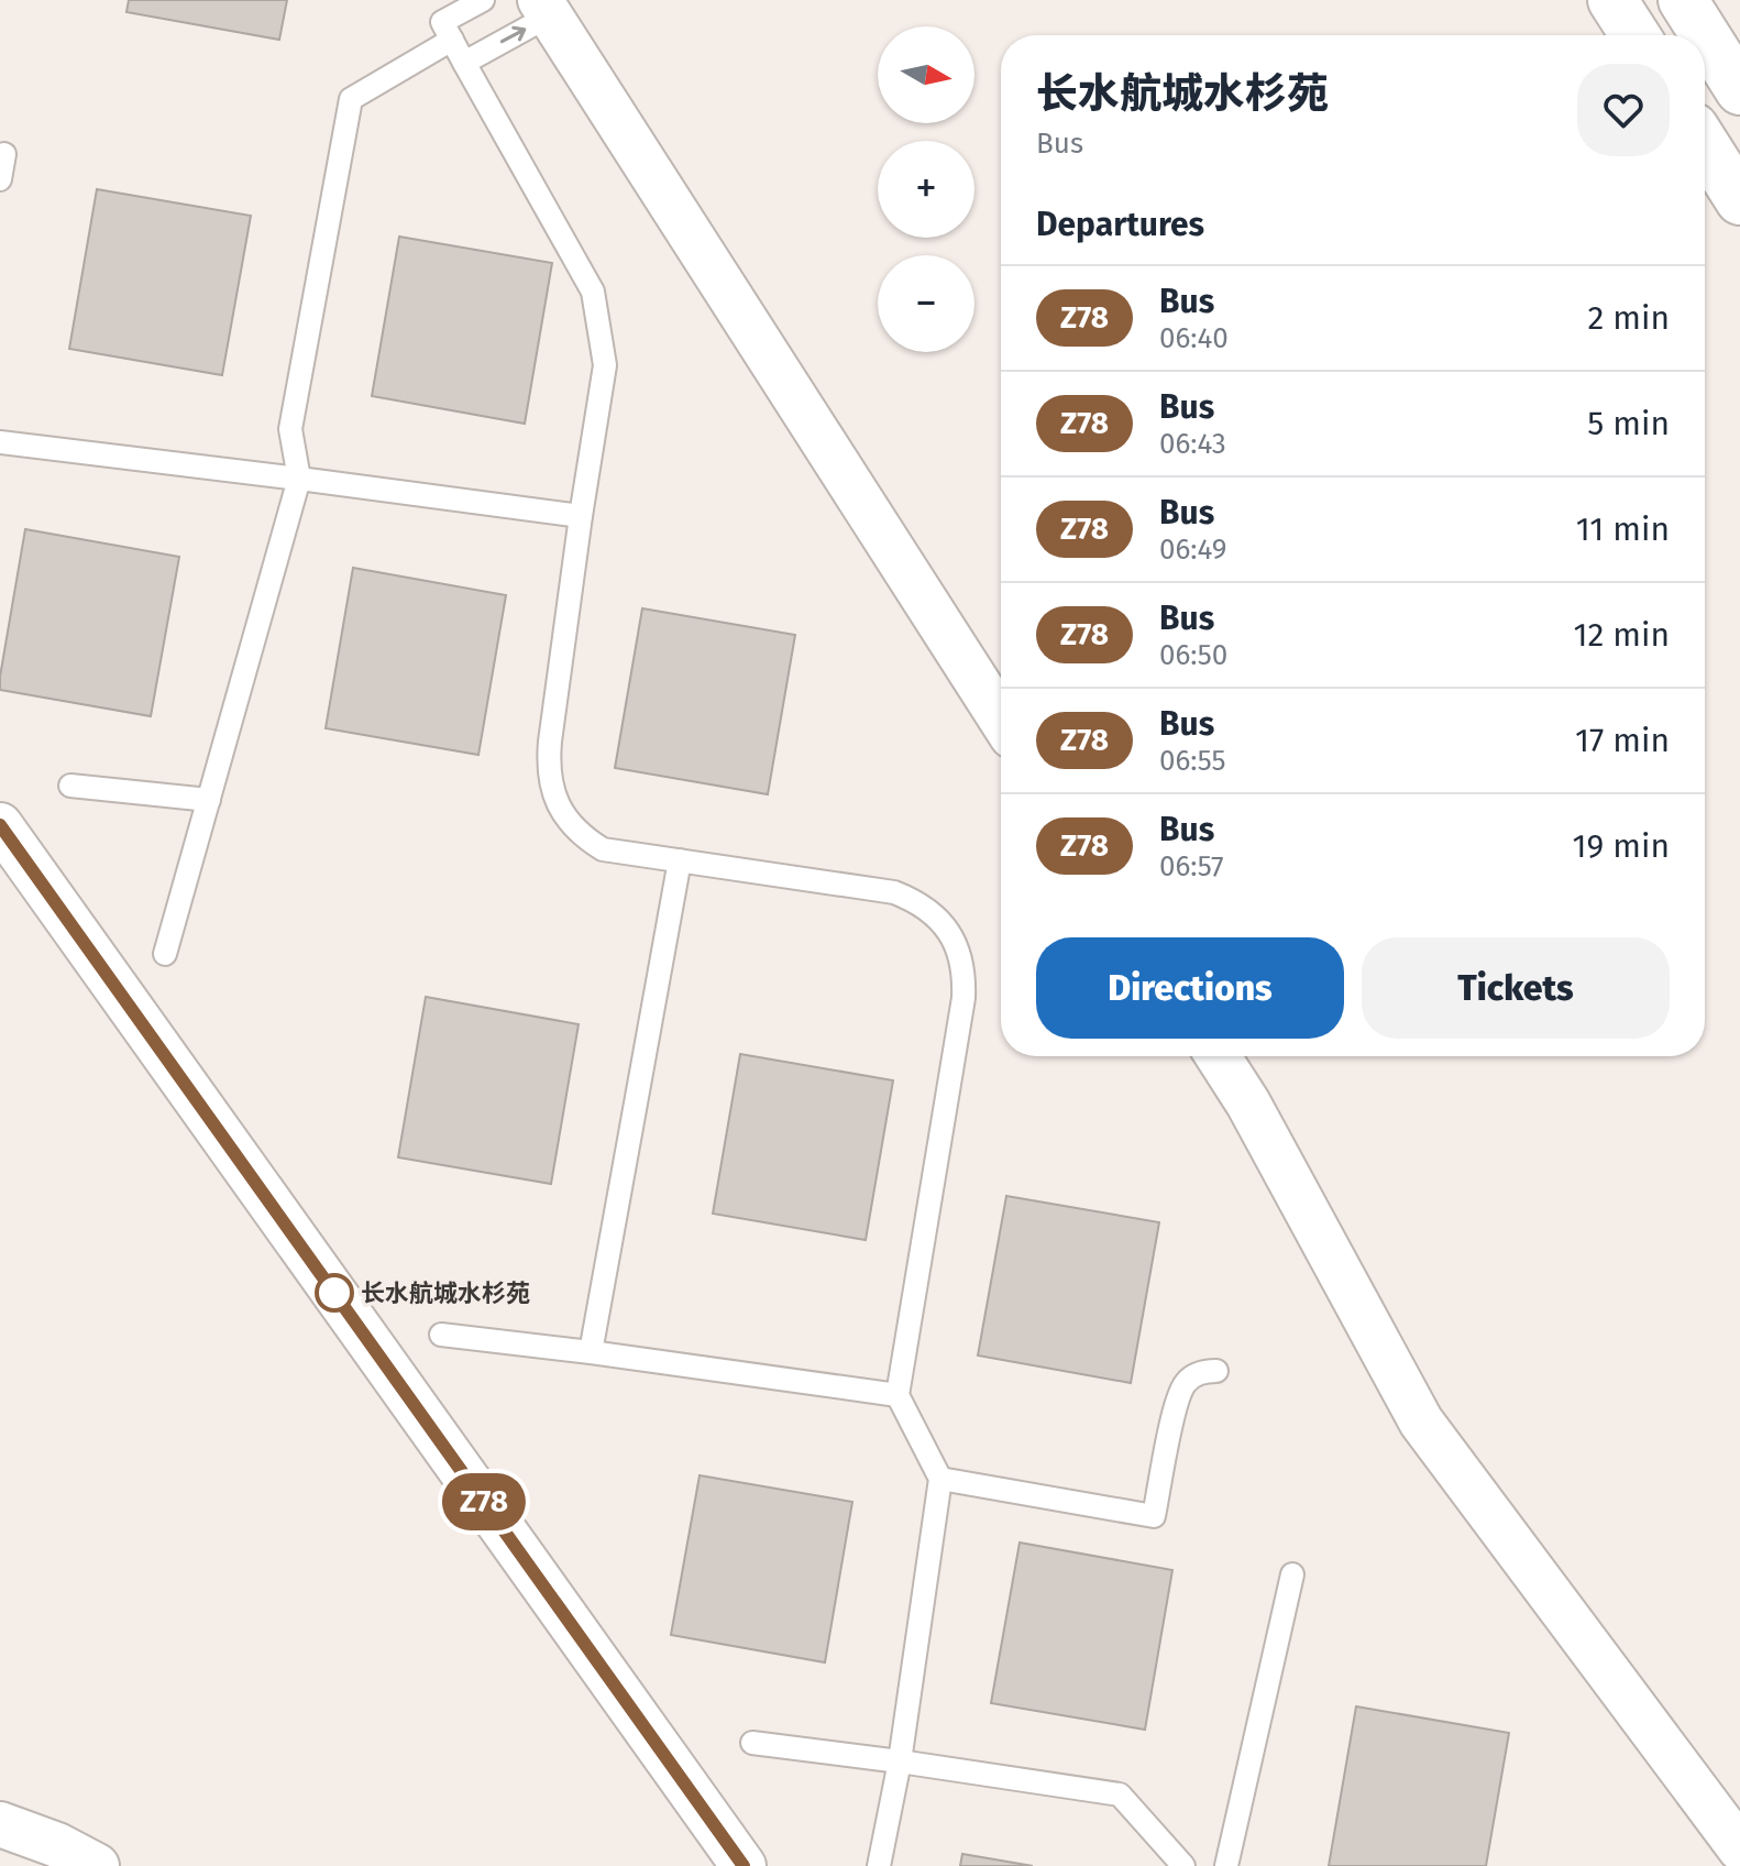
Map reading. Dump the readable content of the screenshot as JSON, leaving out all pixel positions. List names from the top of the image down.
{
  "places": ["长水航城水杉苑"],
  "lines": ["bus line Z78"],
  "north": "right",
  "page": {
    "on_map": "Z78",
    "map_buttons": ["+", "−"],
    "heading": [
      ["长水航城水杉苑", "Bus"],
      "Departures"
    ],
    "list": [
      {
        "mark": "Z78",
        "name": "Bus",
        "note": "06:40",
        "value": "2 min"
      },
      {
        "mark": "Z78",
        "name": "Bus",
        "note": "06:43",
        "value": "5 min"
      },
      {
        "mark": "Z78",
        "name": "Bus",
        "note": "06:49",
        "value": "11 min"
      },
      {
        "mark": "Z78",
        "name": "Bus",
        "note": "06:50",
        "value": "12 min"
      },
      {
        "mark": "Z78",
        "name": "Bus",
        "note": "06:55",
        "value": "17 min"
      },
      {
        "mark": "Z78",
        "name": "Bus",
        "note": "06:57",
        "value": "19 min"
      }
    ],
    "buttons": ["Directions", "Tickets"]
  }
}
